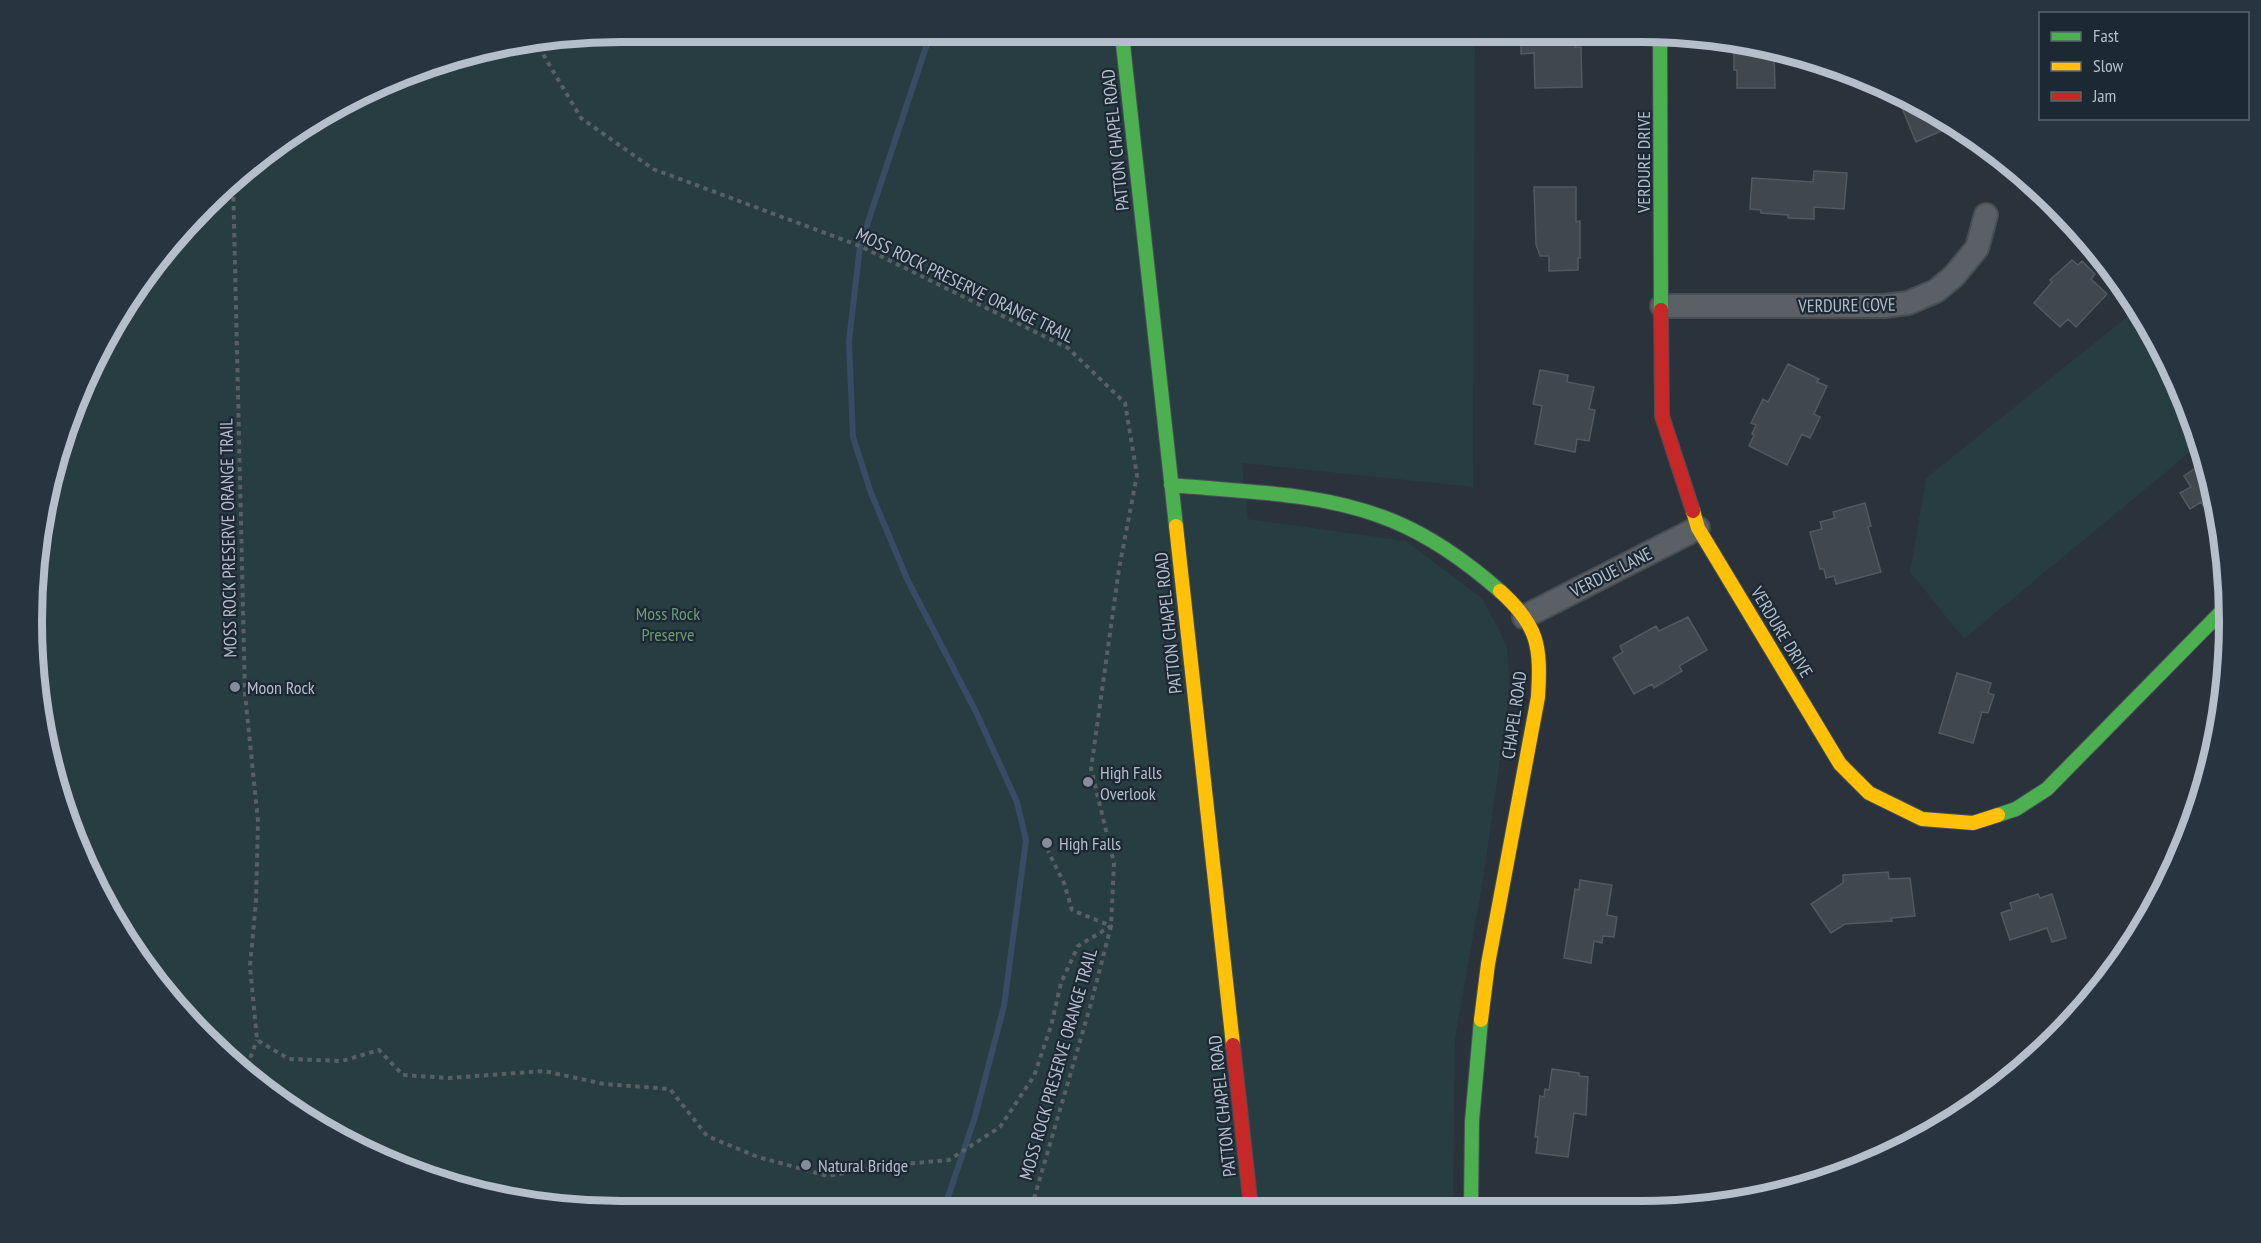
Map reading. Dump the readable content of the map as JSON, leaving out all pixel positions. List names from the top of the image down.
{
  "streets": {
    "street": [
      "PATTON CHAPEL ROAD",
      "VERDURE DRIVE",
      "VERDURE COVE",
      "VERDUE LANE",
      "CHAPEL ROAD"
    ],
    "path": ["MOSS ROCK PRESERVE ORANGE TRAIL"]
  },
  "crossings": [
    ["PATTON CHAPEL ROAD", "CHAPEL ROAD"],
    ["VERDURE DRIVE", "VERDURE COVE"],
    ["VERDURE DRIVE", "VERDUE LANE"],
    ["VERDUE LANE", "CHAPEL ROAD"]
  ],
  "parks": ["Moss Rock Preserve"],
  "places": [
    "Moon Rock",
    "High Falls Overlook",
    "High Falls",
    "Natural Bridge"
  ],
  "legend": ["Fast", "Slow", "Jam"]
}
